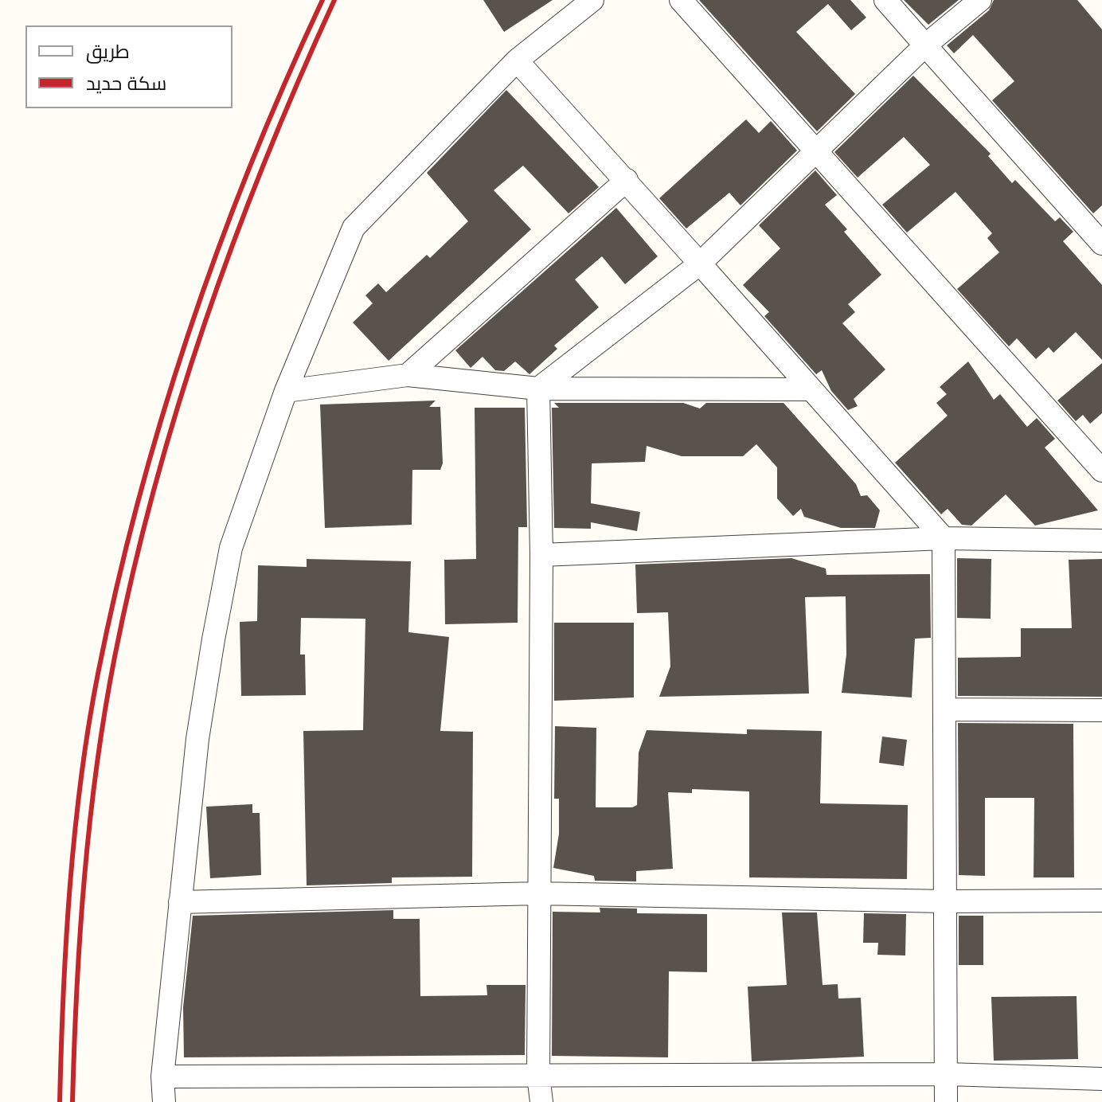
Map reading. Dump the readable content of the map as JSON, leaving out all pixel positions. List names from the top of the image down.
{
  "legend": ["طريق", "سكة حديد"]
}
